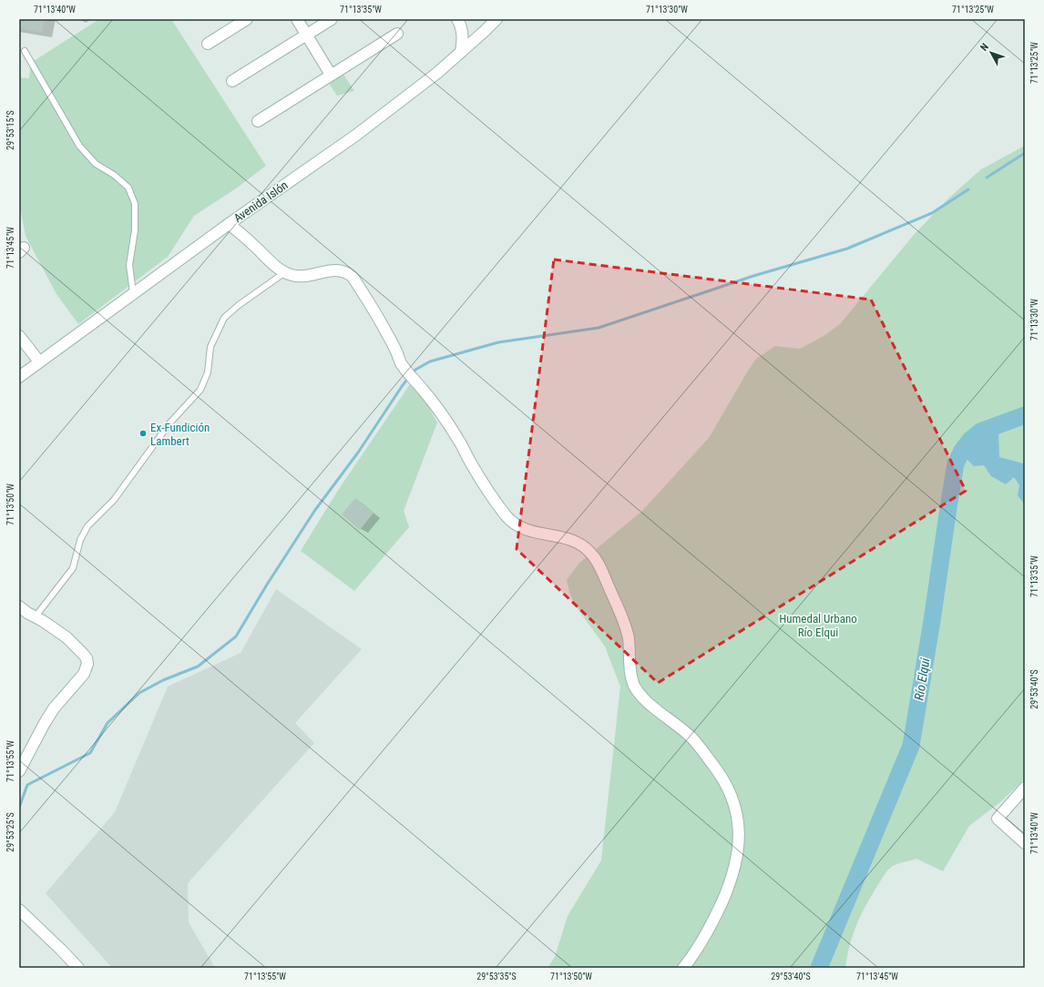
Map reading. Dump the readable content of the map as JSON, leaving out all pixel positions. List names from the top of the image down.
{
  "streets": {
    "street": ["Avenida Islón"]
  },
  "water": ["Río Elqui"],
  "parks": ["Humedal Urbano Río Elqui"],
  "places": ["Ex-Fundición Lambert"],
  "north": "top left",
  "coordinates": [
    "71°13'40\"W",
    "71°13'35\"W",
    "71°13'30\"W",
    "71°13'25\"W",
    "29°53'15\"S",
    "71°13'45\"W",
    "71°13'50\"W",
    "29°53'40\"S",
    "71°13'55\"W",
    "29°53'25\"S",
    "29°53'35\"S"
  ]
}
